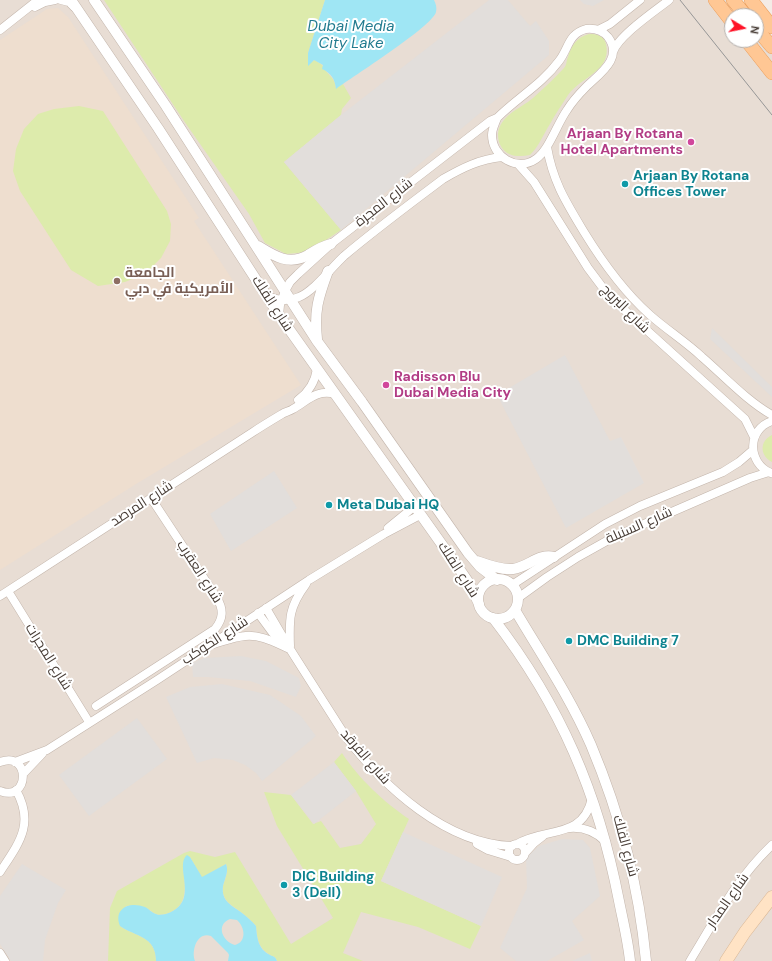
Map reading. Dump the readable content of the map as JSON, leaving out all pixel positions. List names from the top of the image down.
{
  "streets": {
    "street": [
      "شارع المجرة",
      "شارع الفلك",
      "شارع البروج",
      "شارع المرصد",
      "شارع السنبلة",
      "شارع العقرب",
      "شارع الكوكب",
      "شارع المجرات",
      "شارع الفرقد",
      "شارع المدار"
    ]
  },
  "crossings": [
    ["شارع المجرة", "شارع الفلك"],
    ["شارع الفلك", "شارع المرصد"],
    ["شارع الفلك", "شارع السنبلة"],
    ["شارع الفلك", "شارع الكوكب"],
    ["شارع الفلك", "شارع الفرقد"],
    ["شارع المرصد", "شارع العقرب"],
    ["شارع المرصد", "شارع المجرات"],
    ["شارع الكوكب", "شارع المجرات"],
    ["شارع الكوكب", "شارع الفرقد"]
  ],
  "water": ["Dubai Media City Lake"],
  "places": [
    "Arjaan By Rotana Hotel Apartments",
    "Arjaan By Rotana Offices Tower",
    "الجامعة الأمريكية في دبي",
    "Radisson Blu Dubai Media City",
    "Meta Dubai HQ",
    "DMC Building 7",
    "DIC Building 3 (Dell)"
  ],
  "north": "right"
}
